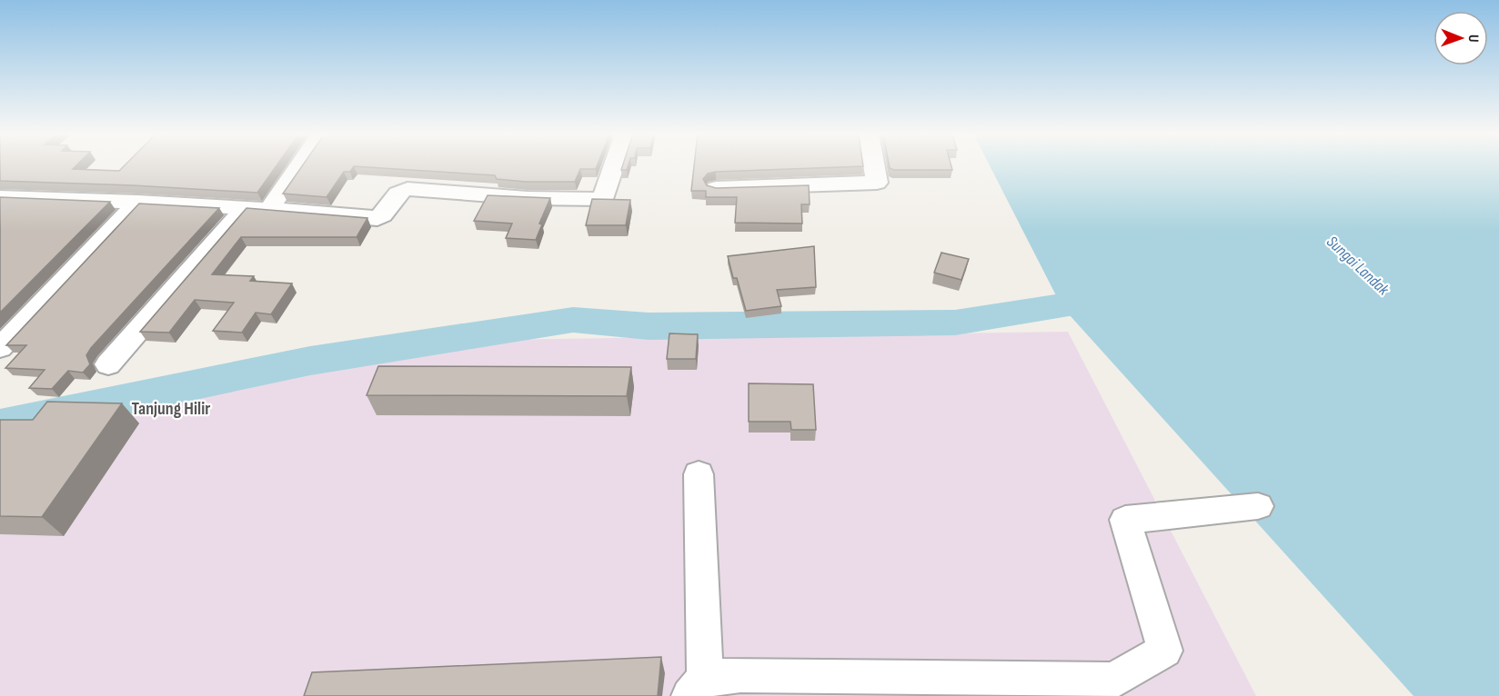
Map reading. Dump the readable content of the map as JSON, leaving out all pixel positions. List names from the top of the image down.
{
  "districts": ["Tanjung Hilir"],
  "water": ["Sungai Landak"],
  "north": "right"
}
